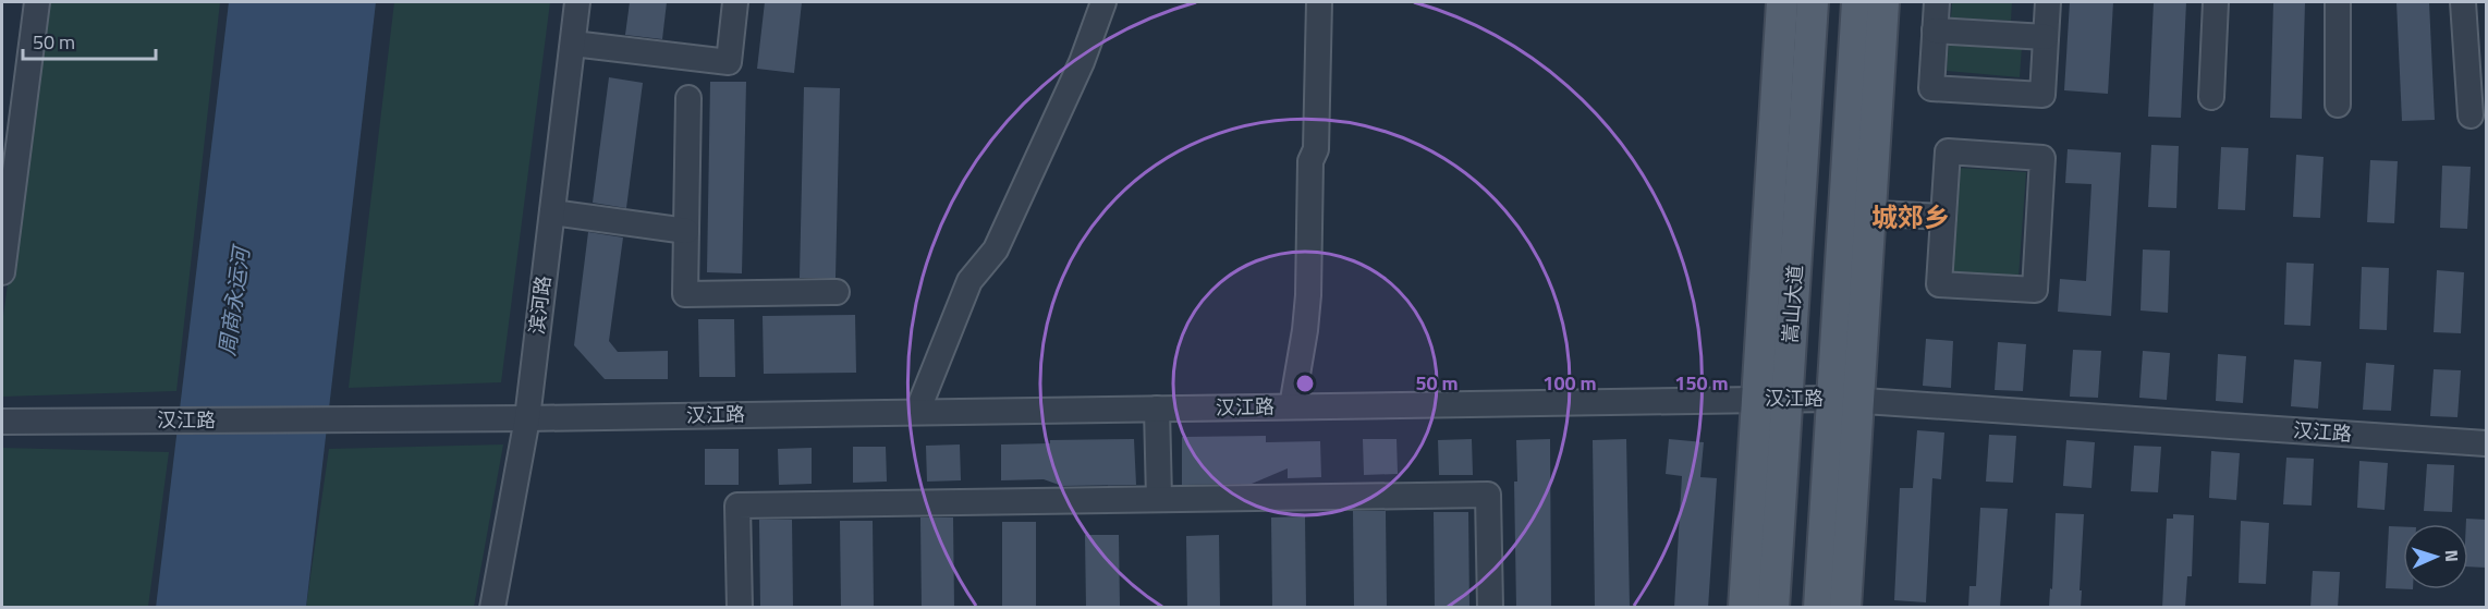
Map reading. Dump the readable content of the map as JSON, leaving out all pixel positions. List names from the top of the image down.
{
  "streets": {
    "main road": ["嵩山大道"],
    "street": ["滨河路", "汉江路"]
  },
  "crossings": [
    ["嵩山大道", "汉江路"],
    ["滨河路", "汉江路"]
  ],
  "districts": ["城郊乡"],
  "water": ["周商永运河"],
  "scale_bar": "50 m",
  "north": "right",
  "rings": ["50 m", "100 m", "150 m"]
}
